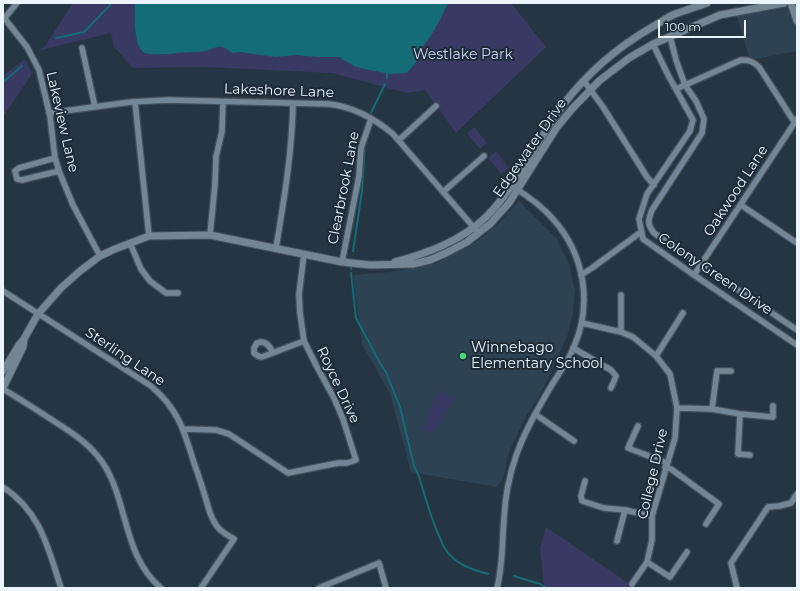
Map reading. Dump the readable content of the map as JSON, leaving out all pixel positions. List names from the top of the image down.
{
  "streets": {
    "street": [
      "Lakeshore Lane",
      "Lakeview Lane",
      "Edgewater Drive",
      "Clearbrook Lane",
      "Oakwood Lane",
      "Colony Green Drive",
      "Sterling Lane",
      "Royce Drive",
      "College Drive"
    ]
  },
  "crossings": [
    ["Lakeshore Lane", "Lakeview Lane"],
    ["Lakeshore Lane", "Edgewater Drive"],
    ["Lakeshore Lane", "Clearbrook Lane"],
    ["Lakeview Lane", "Edgewater Drive"],
    ["Edgewater Drive", "Clearbrook Lane"],
    ["Edgewater Drive", "Colony Green Drive"],
    ["Edgewater Drive", "Sterling Lane"],
    ["Edgewater Drive", "Royce Drive"],
    ["Oakwood Lane", "Colony Green Drive"],
    ["Sterling Lane", "Royce Drive"]
  ],
  "parks": ["Westlake Park"],
  "places": ["Winnebago Elementary School"],
  "scale_bar": "100 m"
}
